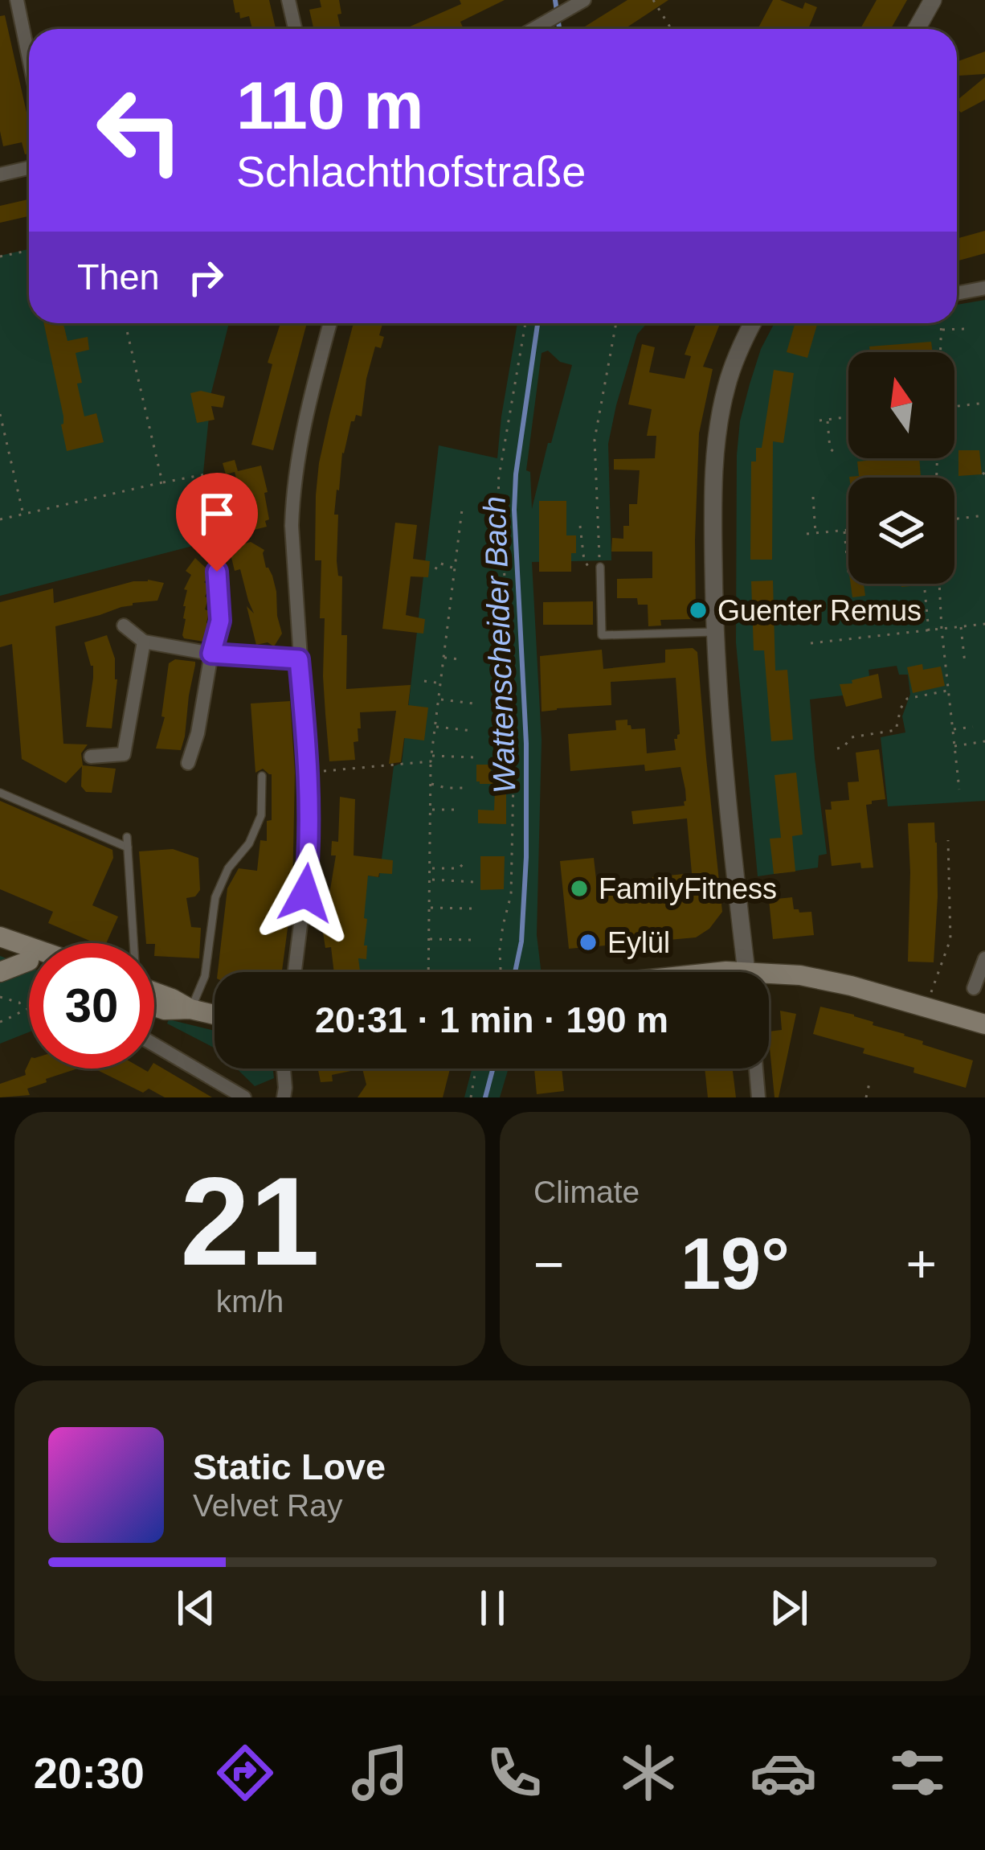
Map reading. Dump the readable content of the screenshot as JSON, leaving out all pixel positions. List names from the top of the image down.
{
  "water": ["Wattenscheider Bach"],
  "places": ["Guenter Remus", "FamilyFitness", "Eylül"],
  "north": "top",
  "page": {
    "turn": ["110 m", "Schlachthofstraße"],
    "then": "Then",
    "limit": "30",
    "trip": "20:31 · 1 min · 190 m",
    "tile": [
      ["21", "km/h"],
      "Climate"
    ],
    "heat": ["−", "19°", "+"],
    "song": ["Static Love", "Velvet Ray"],
    "tabs": "20:30"
  }
}
